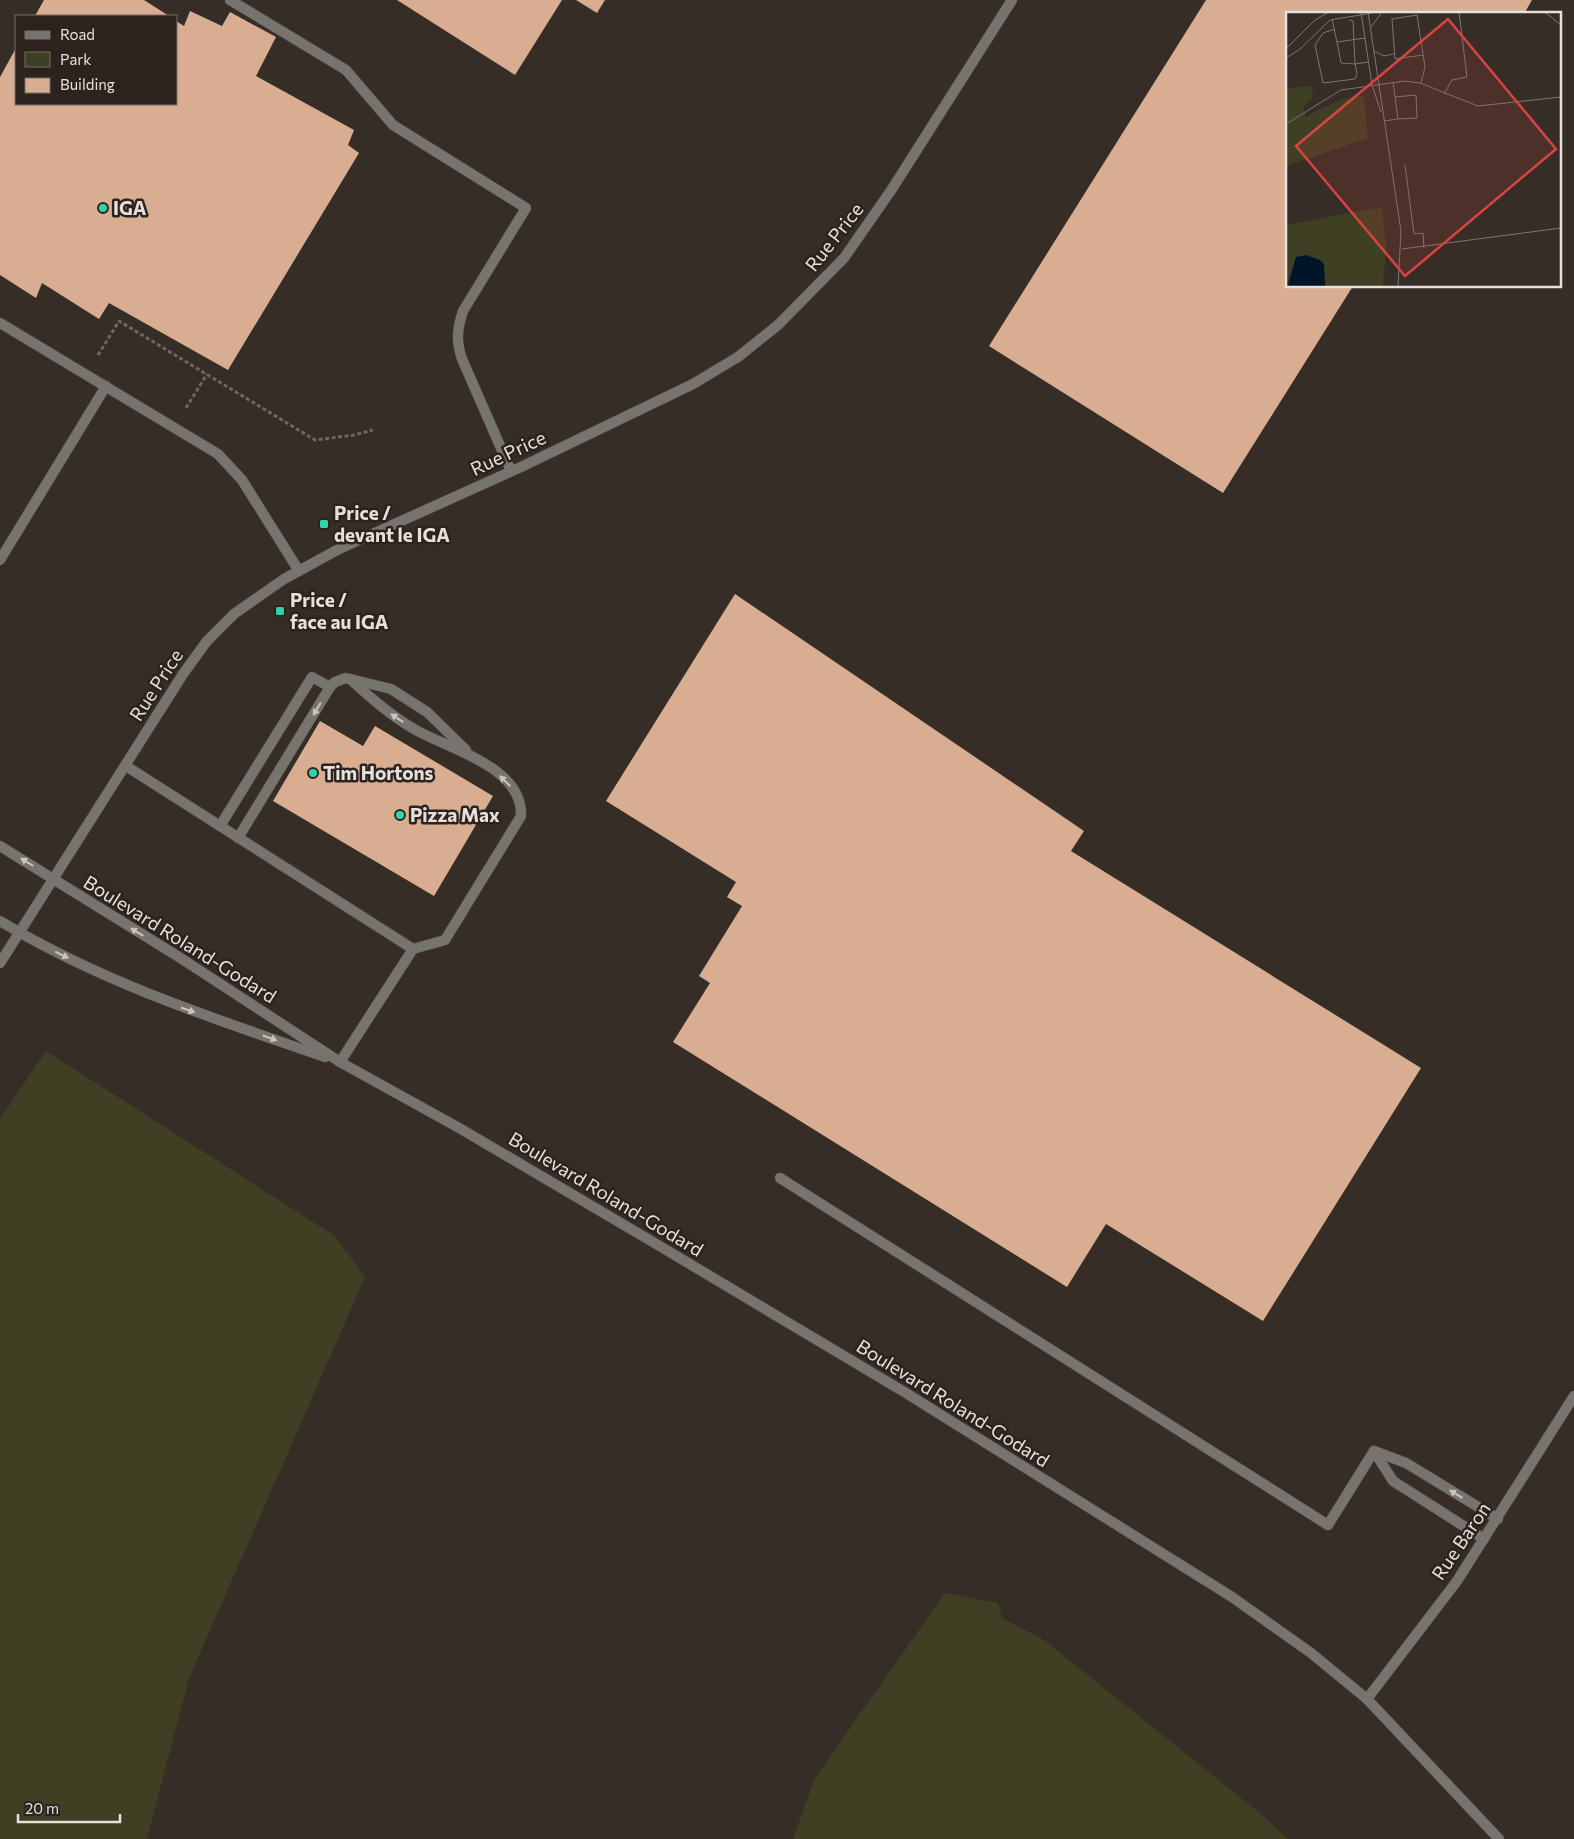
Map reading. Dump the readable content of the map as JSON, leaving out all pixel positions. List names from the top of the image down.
{
  "streets": {
    "street": ["Rue Price", "Boulevard Roland-Godard", "Rue Baron"]
  },
  "crossings": [
    ["Rue Price", "Boulevard Roland-Godard"],
    ["Boulevard Roland-Godard", "Rue Baron"]
  ],
  "places": {
    "other": ["IGA", "Tim Hortons", "Pizza Max"],
    "transit": ["Price / devant le IGA", "Price / face au IGA"]
  },
  "legend": ["Road", "Park", "Building"],
  "scale_bar": "20 m"
}
